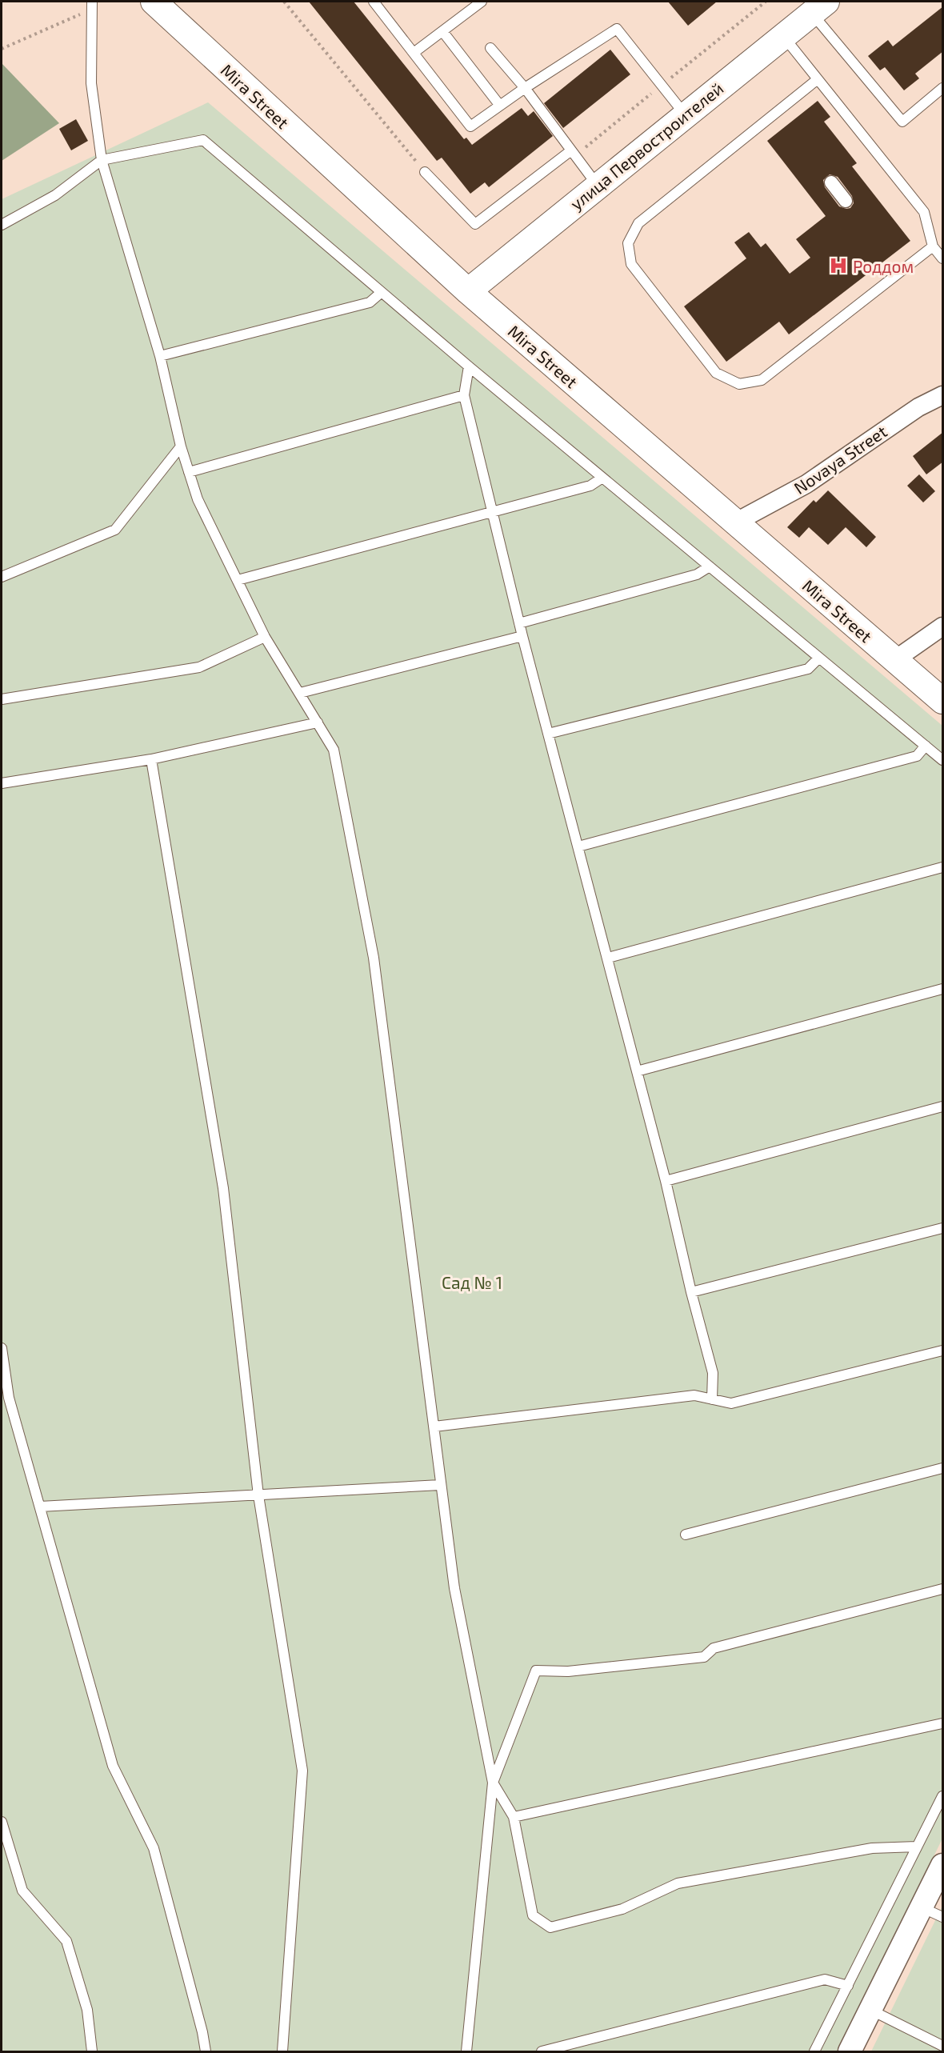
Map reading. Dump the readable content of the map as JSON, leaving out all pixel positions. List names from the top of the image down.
{
  "streets": {
    "main road": ["Mira Street", "улица Первостроителей"],
    "street": ["Novaya Street"]
  },
  "crossings": [
    ["Mira Street", "улица Первостроителей"],
    ["Mira Street", "Novaya Street"]
  ],
  "parks": ["Сад № 1"],
  "places": {
    "hospital": ["Роддом"]
  }
}
